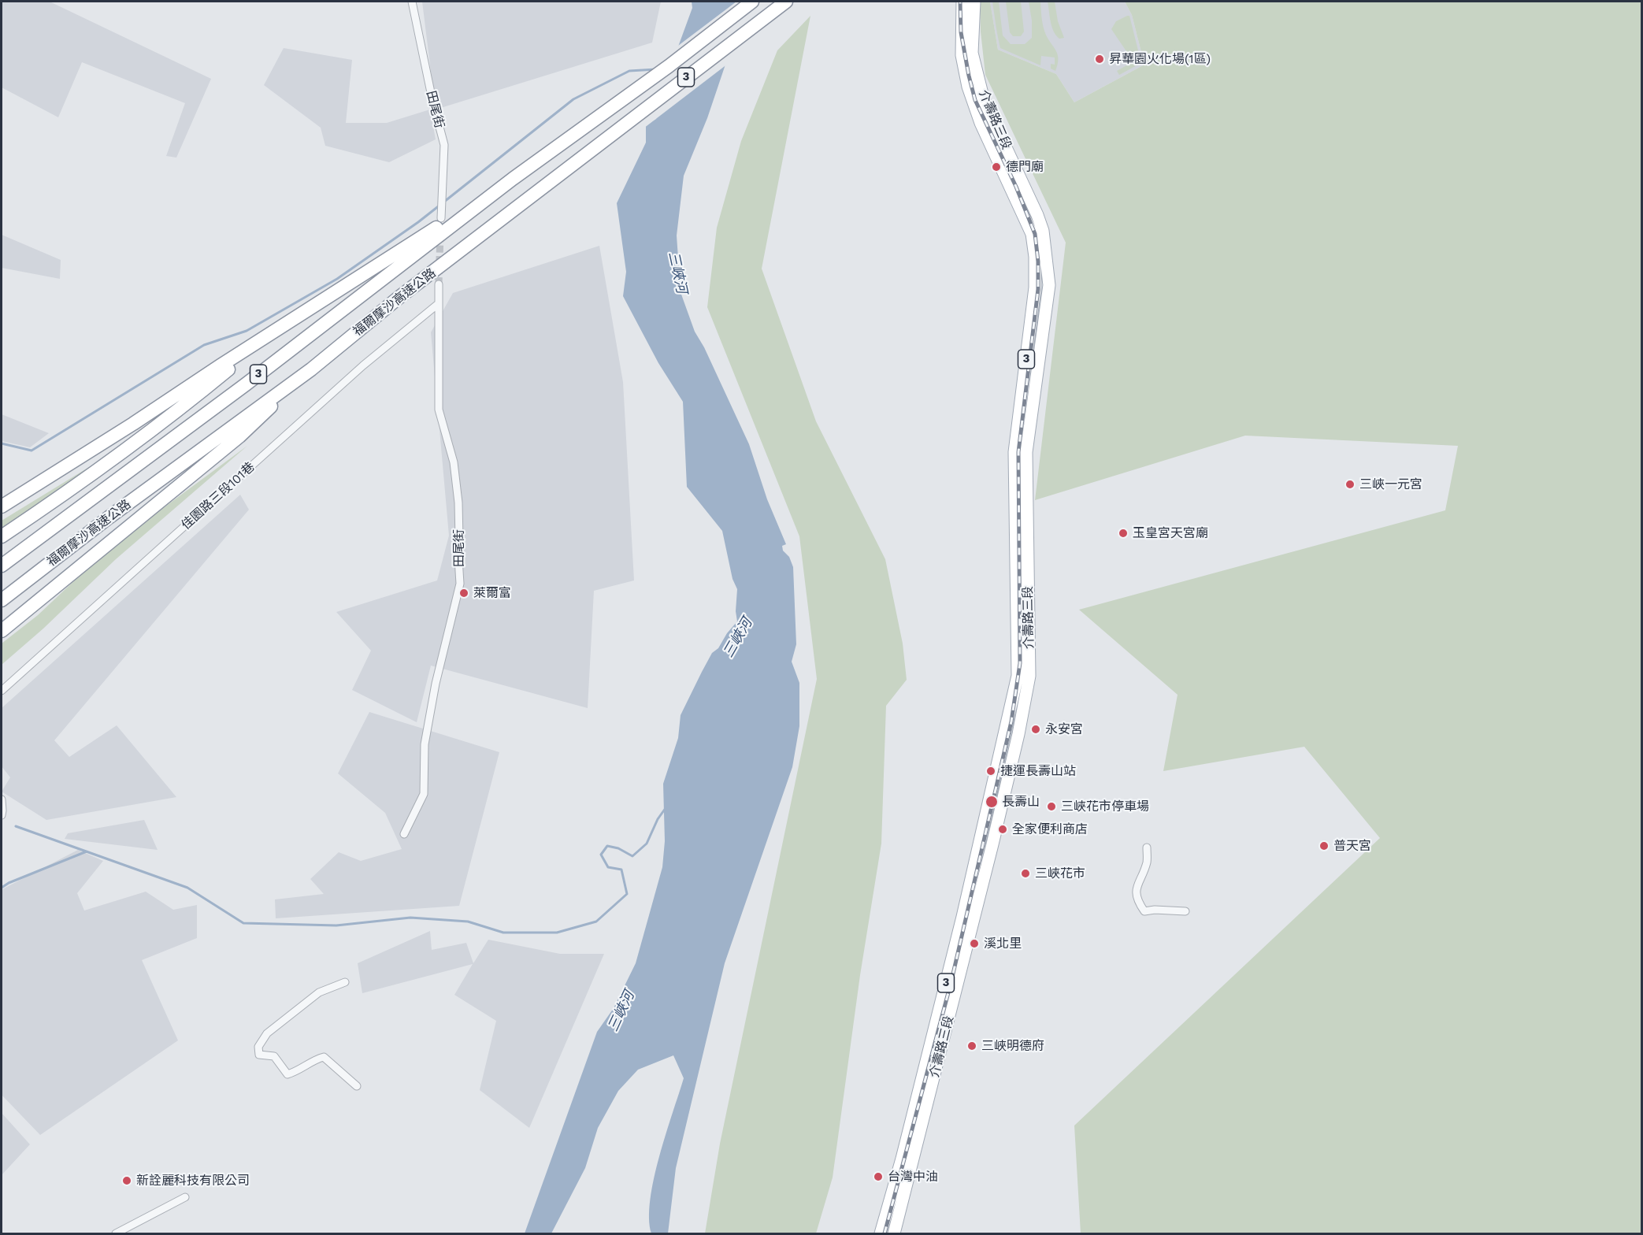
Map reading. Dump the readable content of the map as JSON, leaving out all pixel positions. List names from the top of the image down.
{
  "streets": {
    "highway": ["3", "福爾摩沙高速公路"],
    "main road": ["介壽路三段"],
    "street": ["田尾街", "佳園路三段101巷"]
  },
  "crossings": [
    ["田尾街", "佳園路三段101巷"]
  ],
  "water": ["三峽河"],
  "places": [
    "昇華園火化場(1區)",
    "德門廟",
    "三峽一元宮",
    "玉皇宮天宮廟",
    "萊爾富",
    "永安宮",
    "捷運長壽山站",
    "長壽山",
    "三峽花市停車場",
    "全家便利商店",
    "普天宮",
    "三峽花市",
    "溪北里",
    "三峽明德府",
    "台灣中油",
    "新詮麗科技有限公司"
  ]
}
